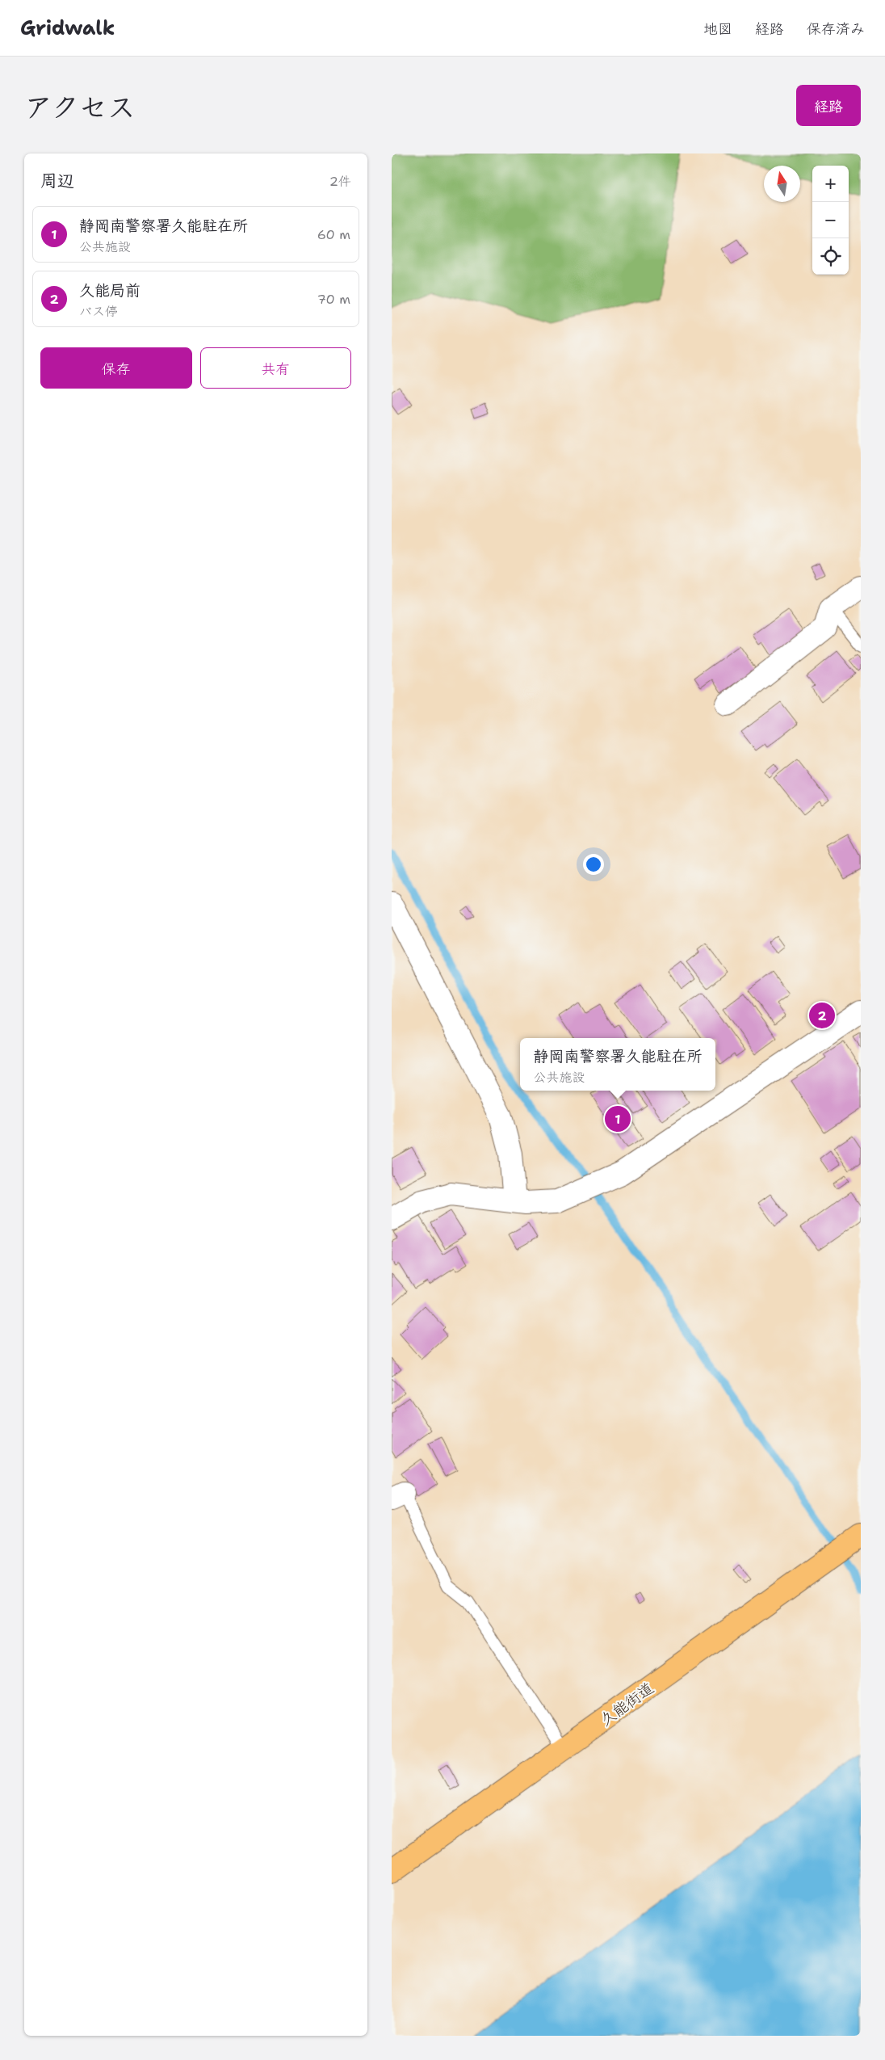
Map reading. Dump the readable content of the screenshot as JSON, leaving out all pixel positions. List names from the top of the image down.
{
  "streets": {
    "highway": ["久能街道"]
  },
  "north": "top",
  "page": {
    "header": "Gridwalk",
    "nav": ["地図", "経路", "保存済み"],
    "title": "アクセス",
    "buttons": [
      "経路",
      ["保存", "共有"]
    ],
    "heading": ["周辺", "2件"],
    "map_buttons": ["+", "−"],
    "list": [
      {
        "mark": "1",
        "name": "静岡南警察署久能駐在所",
        "note": "公共施設",
        "value": "60 m"
      },
      {
        "mark": "2",
        "name": "久能局前",
        "note": "バス停",
        "value": "70 m"
      }
    ],
    "pins": ["2", "1"],
    "popup": ["静岡南警察署久能駐在所", "公共施設"]
  }
}
